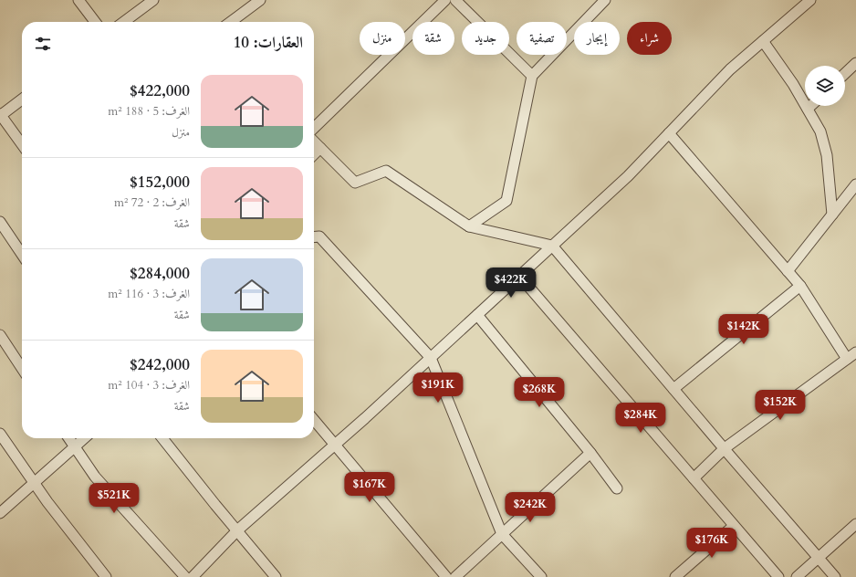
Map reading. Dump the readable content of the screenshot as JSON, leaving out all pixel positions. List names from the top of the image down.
{
  "page": {
    "chip": [
      "شراء",
      "إيجار",
      "تصفية",
      "جديد",
      "شقة",
      "منزل"
    ],
    "heading": "العقارات: 10",
    "list": [
      {
        "name": "$422,000",
        "note": "الغرف: 5 · 188 m² · منزل"
      },
      {
        "name": "$152,000",
        "note": "الغرف: 2 · 72 m² · شقة"
      },
      {
        "name": "$284,000",
        "note": "الغرف: 3 · 116 m² · شقة"
      },
      {
        "name": "$242,000",
        "note": "الغرف: 3 · 104 m² · شقة"
      }
    ],
    "price": [
      "$422K",
      "$142K",
      "$191K",
      "$268K",
      "$152K",
      "$284K",
      "$167K",
      "$521K",
      "$242K",
      "$176K"
    ]
  }
}
